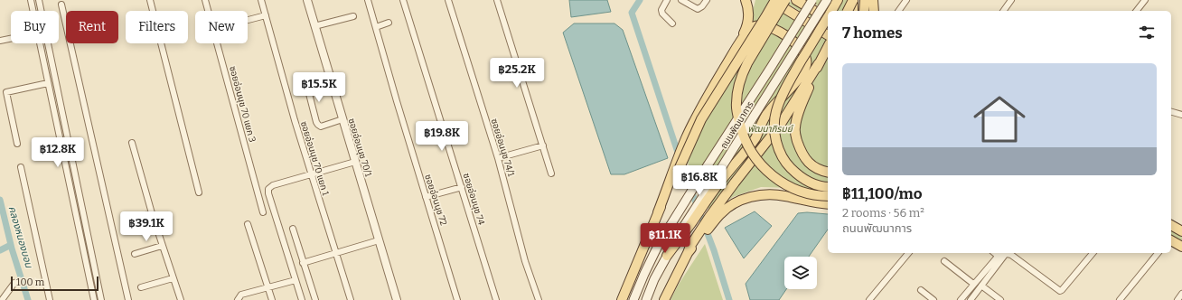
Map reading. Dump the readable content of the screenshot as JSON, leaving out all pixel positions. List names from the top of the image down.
{
  "streets": {
    "main road": ["ถนนพัฒนาการ"],
    "street": [
      "ซอยอ่อนนุช 70 แยก 3",
      "ซอยอ่อนนุช 70/1",
      "ซอยอ่อนนุช 74/1",
      "ซอยอ่อนนุช 70 แยก 1",
      "ซอยอ่อนนุช 74",
      "ซอยอ่อนนุช 72"
    ]
  },
  "water": ["คลองหนองบอน"],
  "parks": ["พัฒนาภิรมย์"],
  "scale_bar": "100 m",
  "page": {
    "chip": [
      "Buy",
      "Rent",
      "Filters",
      "New"
    ],
    "heading": "7 homes",
    "list": [
      {
        "name": "฿11,100/mo",
        "note": "2 rooms · 56 m² · ถนนพัฒนาการ"
      }
    ],
    "price": [
      "฿25.2K",
      "฿15.5K",
      "฿19.8K",
      "฿12.8K",
      "฿16.8K",
      "฿39.1K",
      "฿11.1K"
    ],
    "scale": "100 m"
  }
}
